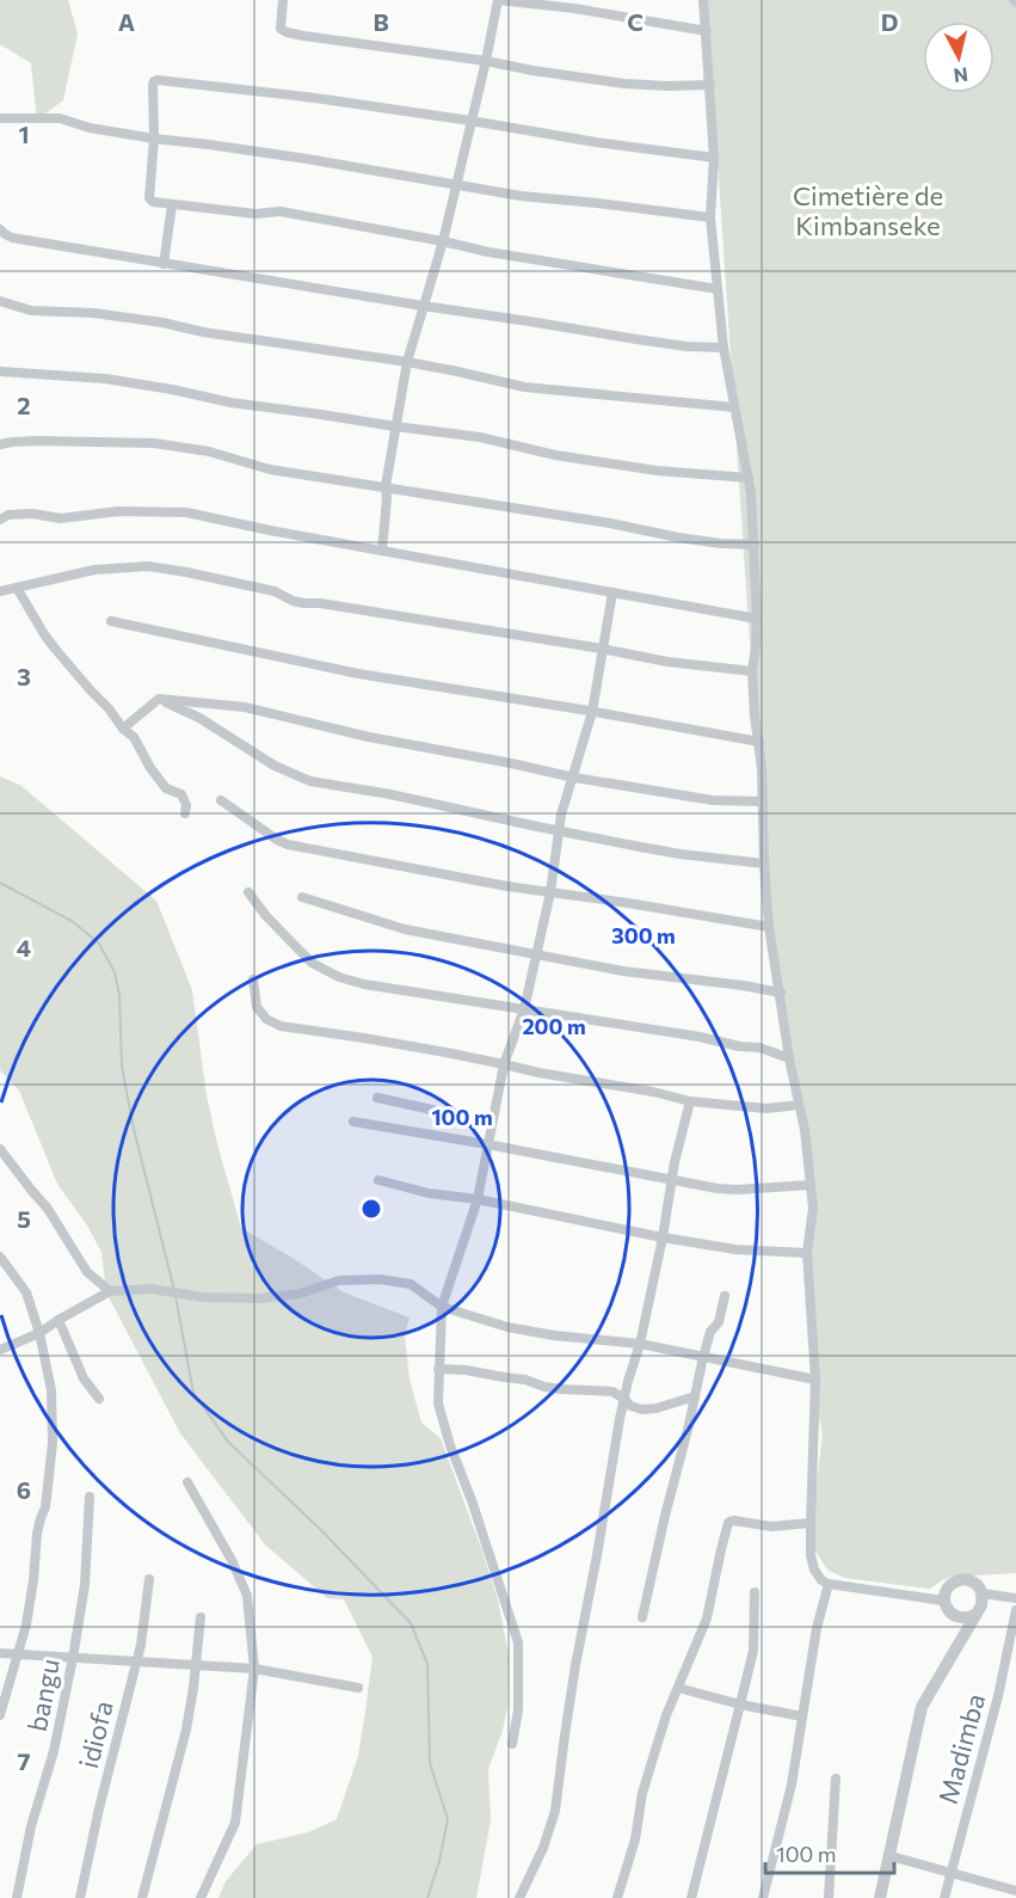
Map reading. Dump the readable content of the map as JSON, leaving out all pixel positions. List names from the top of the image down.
{
  "streets": {
    "street": ["bangu", "idiofa", "Madimba"]
  },
  "parks": ["Cimetière de Kimbanseke"],
  "scale_bar": "100 m",
  "north": "bottom",
  "grid": {
    "columns": [
      "A",
      "B",
      "C",
      "D"
    ],
    "rows": [
      "1",
      "2",
      "3",
      "4",
      "5",
      "6",
      "7"
    ]
  },
  "rings": ["300 m", "200 m", "100 m"]
}
